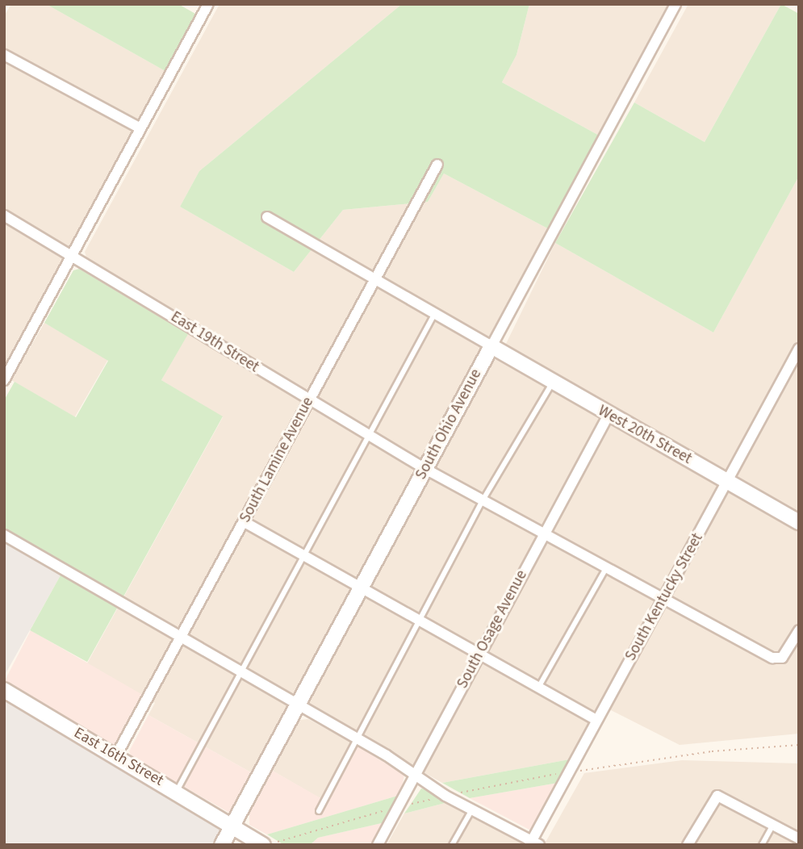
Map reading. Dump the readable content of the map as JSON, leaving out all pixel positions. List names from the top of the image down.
{
  "streets": {
    "street": [
      "East 19th Street",
      "South Ohio Avenue",
      "West 20th Street",
      "South Lamine Avenue",
      "South Kentucky Street",
      "South Osage Avenue",
      "East 16th Street"
    ]
  },
  "crossings": [
    ["East 19th Street", "South Ohio Avenue"],
    ["East 19th Street", "South Lamine Avenue"],
    ["East 19th Street", "South Kentucky Street"],
    ["East 19th Street", "South Osage Avenue"],
    ["South Ohio Avenue", "West 20th Street"],
    ["South Ohio Avenue", "East 16th Street"],
    ["West 20th Street", "South Kentucky Street"],
    ["West 20th Street", "South Osage Avenue"],
    ["South Lamine Avenue", "East 16th Street"]
  ]
}
